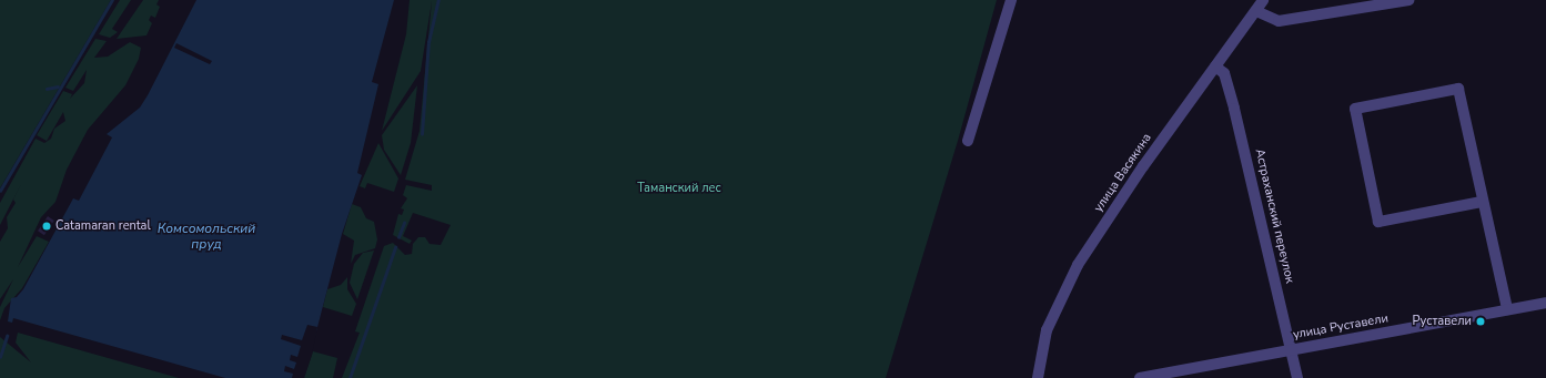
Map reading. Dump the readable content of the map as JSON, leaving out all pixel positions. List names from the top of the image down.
{
  "streets": {
    "street": ["улица Васякина", "Астраханский переулок", "улица Руставели"]
  },
  "crossings": [
    ["улица Васякина", "Астраханский переулок"],
    ["Астраханский переулок", "улица Руставели"]
  ],
  "water": ["Комсомольский пруд"],
  "parks": ["Таманский лес"],
  "places": ["Catamaran rental", "Руставели"]
}
